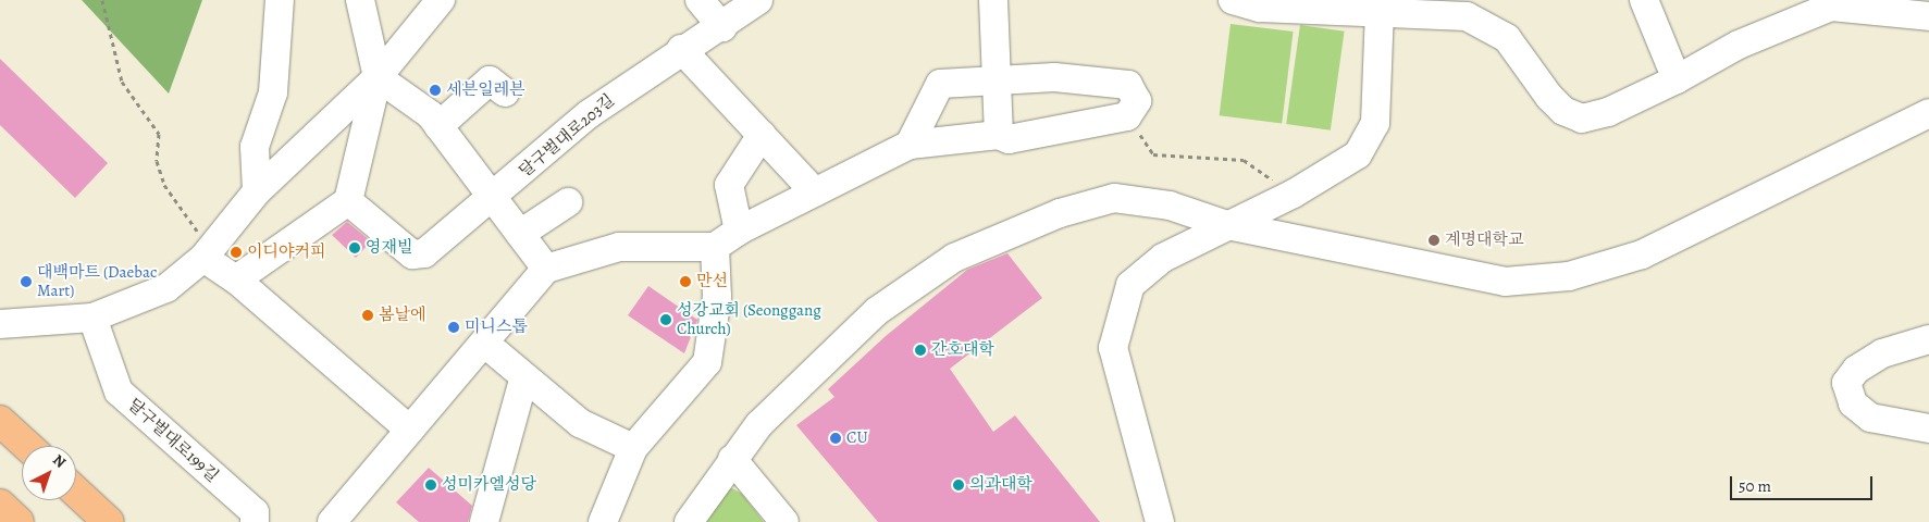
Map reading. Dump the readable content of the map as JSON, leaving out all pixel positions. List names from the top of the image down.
{
  "streets": {
    "street": ["달구벌대로203길", "달구벌대로199길"]
  },
  "places": [
    "세븐일레븐",
    "계명대학교",
    "영재빌",
    "이디야커피",
    "대백마트 (Daebac Mart)",
    "만선",
    "봄날에",
    "성강교회 (Seonggang Church)",
    "미니스톱",
    "간호대학",
    "CU",
    "성미카엘성당",
    "의과대학"
  ],
  "scale_bar": "50 m",
  "north": "top right"
}
